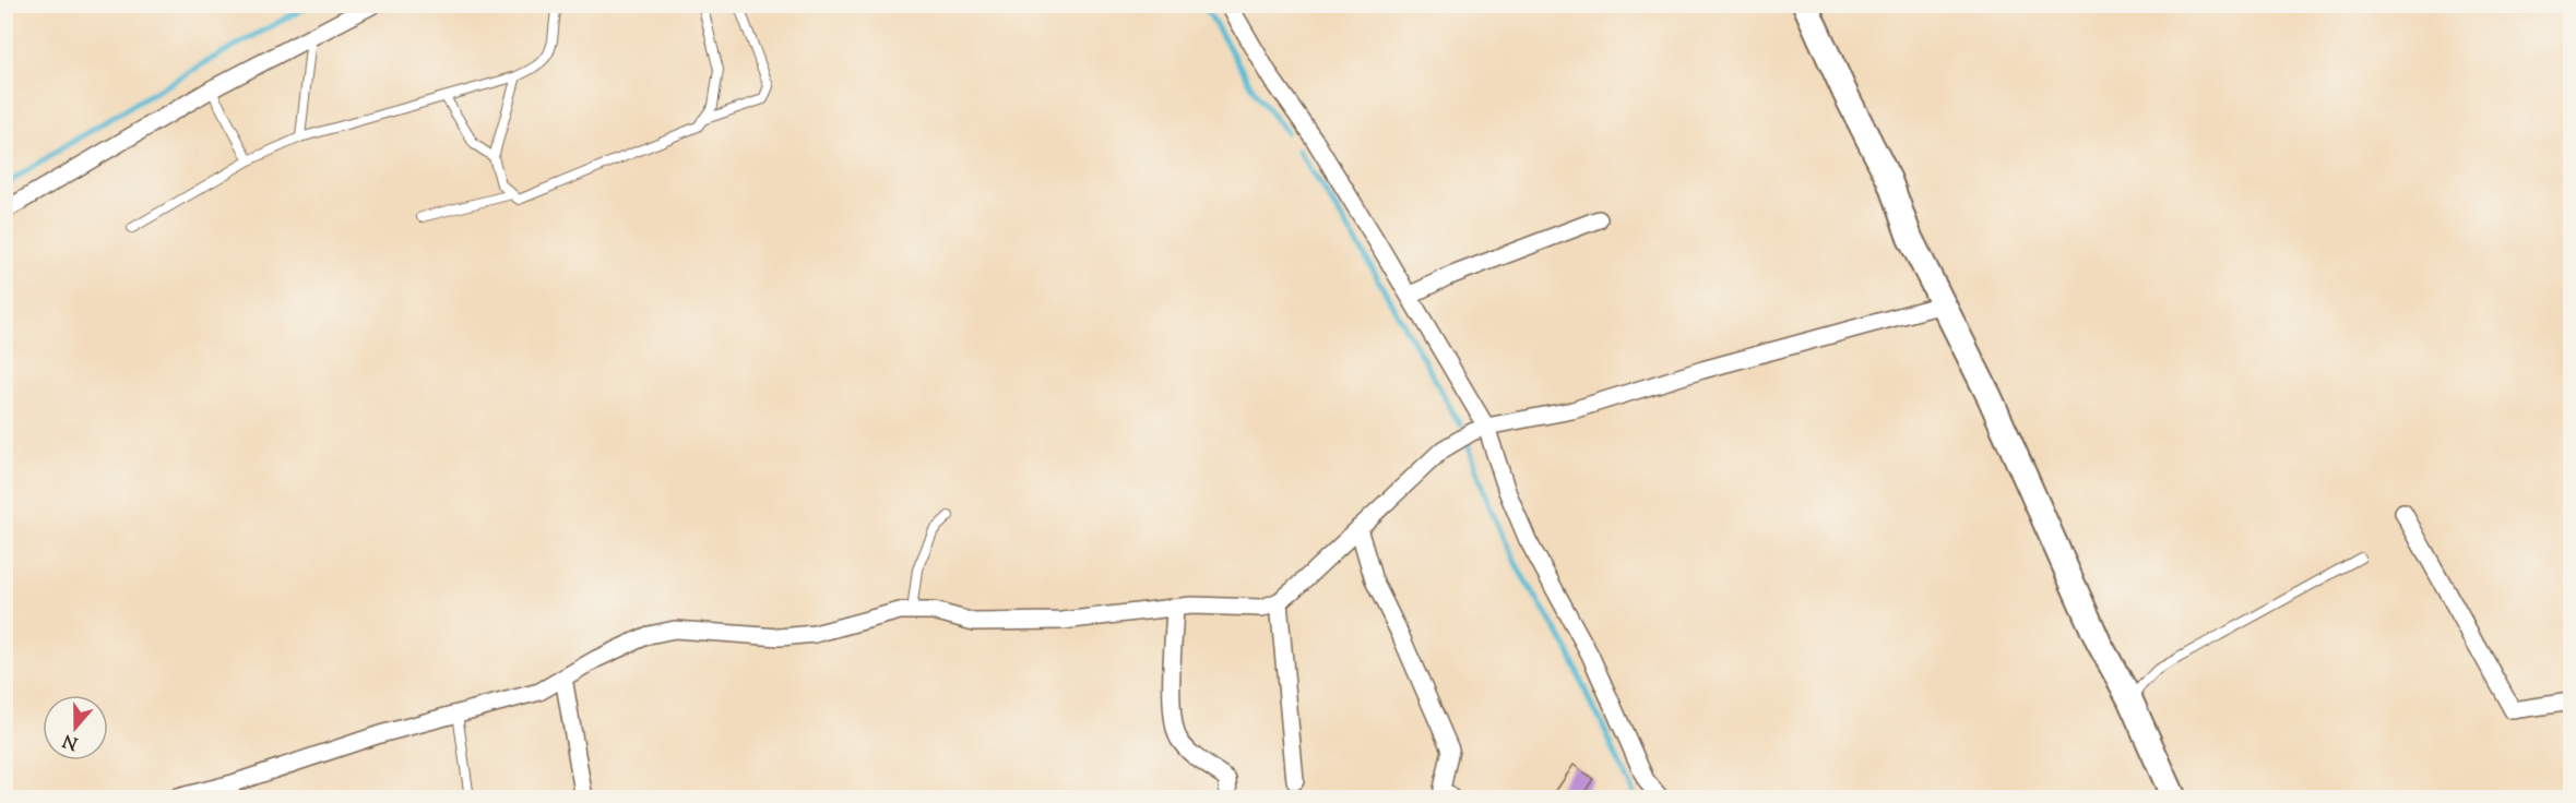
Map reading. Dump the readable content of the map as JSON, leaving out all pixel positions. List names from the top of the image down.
{
  "north": "bottom"
}
